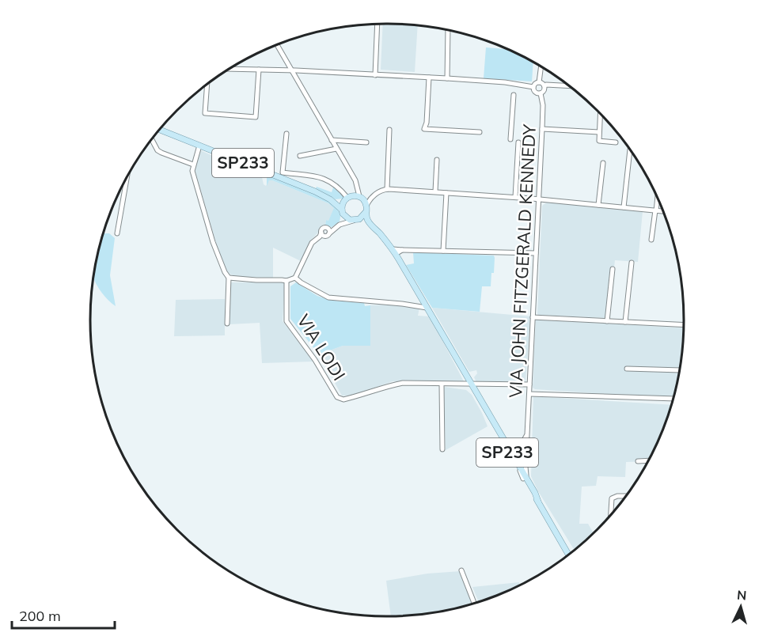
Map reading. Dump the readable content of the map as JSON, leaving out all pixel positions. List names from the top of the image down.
{
  "streets": {
    "main road": ["SP233"],
    "street": ["VIA JOHN FITZGERALD KENNEDY", "VIA LODI"]
  },
  "crossings": [
    ["SP233", "VIA JOHN FITZGERALD KENNEDY"]
  ],
  "scale_bar": "200 m",
  "north": "top"
}
